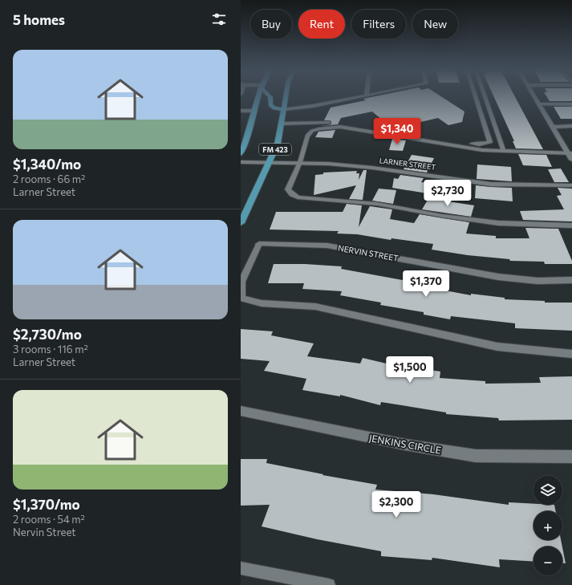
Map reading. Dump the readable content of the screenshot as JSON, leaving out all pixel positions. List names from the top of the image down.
{
  "streets": {
    "main road": ["FM 423"],
    "street": ["LARNER STREET", "NERVIN STREET", "JENKINS CIRCLE"]
  },
  "crossings": [
    ["FM 423", "LARNER STREET"]
  ],
  "page": {
    "heading": "5 homes",
    "chip": [
      "Buy",
      "Rent",
      "Filters",
      "New"
    ],
    "list": [
      {
        "name": "$1,340/mo",
        "note": "2 rooms · 66 m² · Larner Street"
      },
      {
        "name": "$2,730/mo",
        "note": "3 rooms · 116 m² · Larner Street"
      },
      {
        "name": "$1,370/mo",
        "note": "2 rooms · 54 m² · Nervin Street"
      }
    ],
    "price": [
      "$1,340",
      "$2,730",
      "$1,370",
      "$1,500",
      "$2,300"
    ],
    "map_buttons": ["+", "−"]
  }
}
